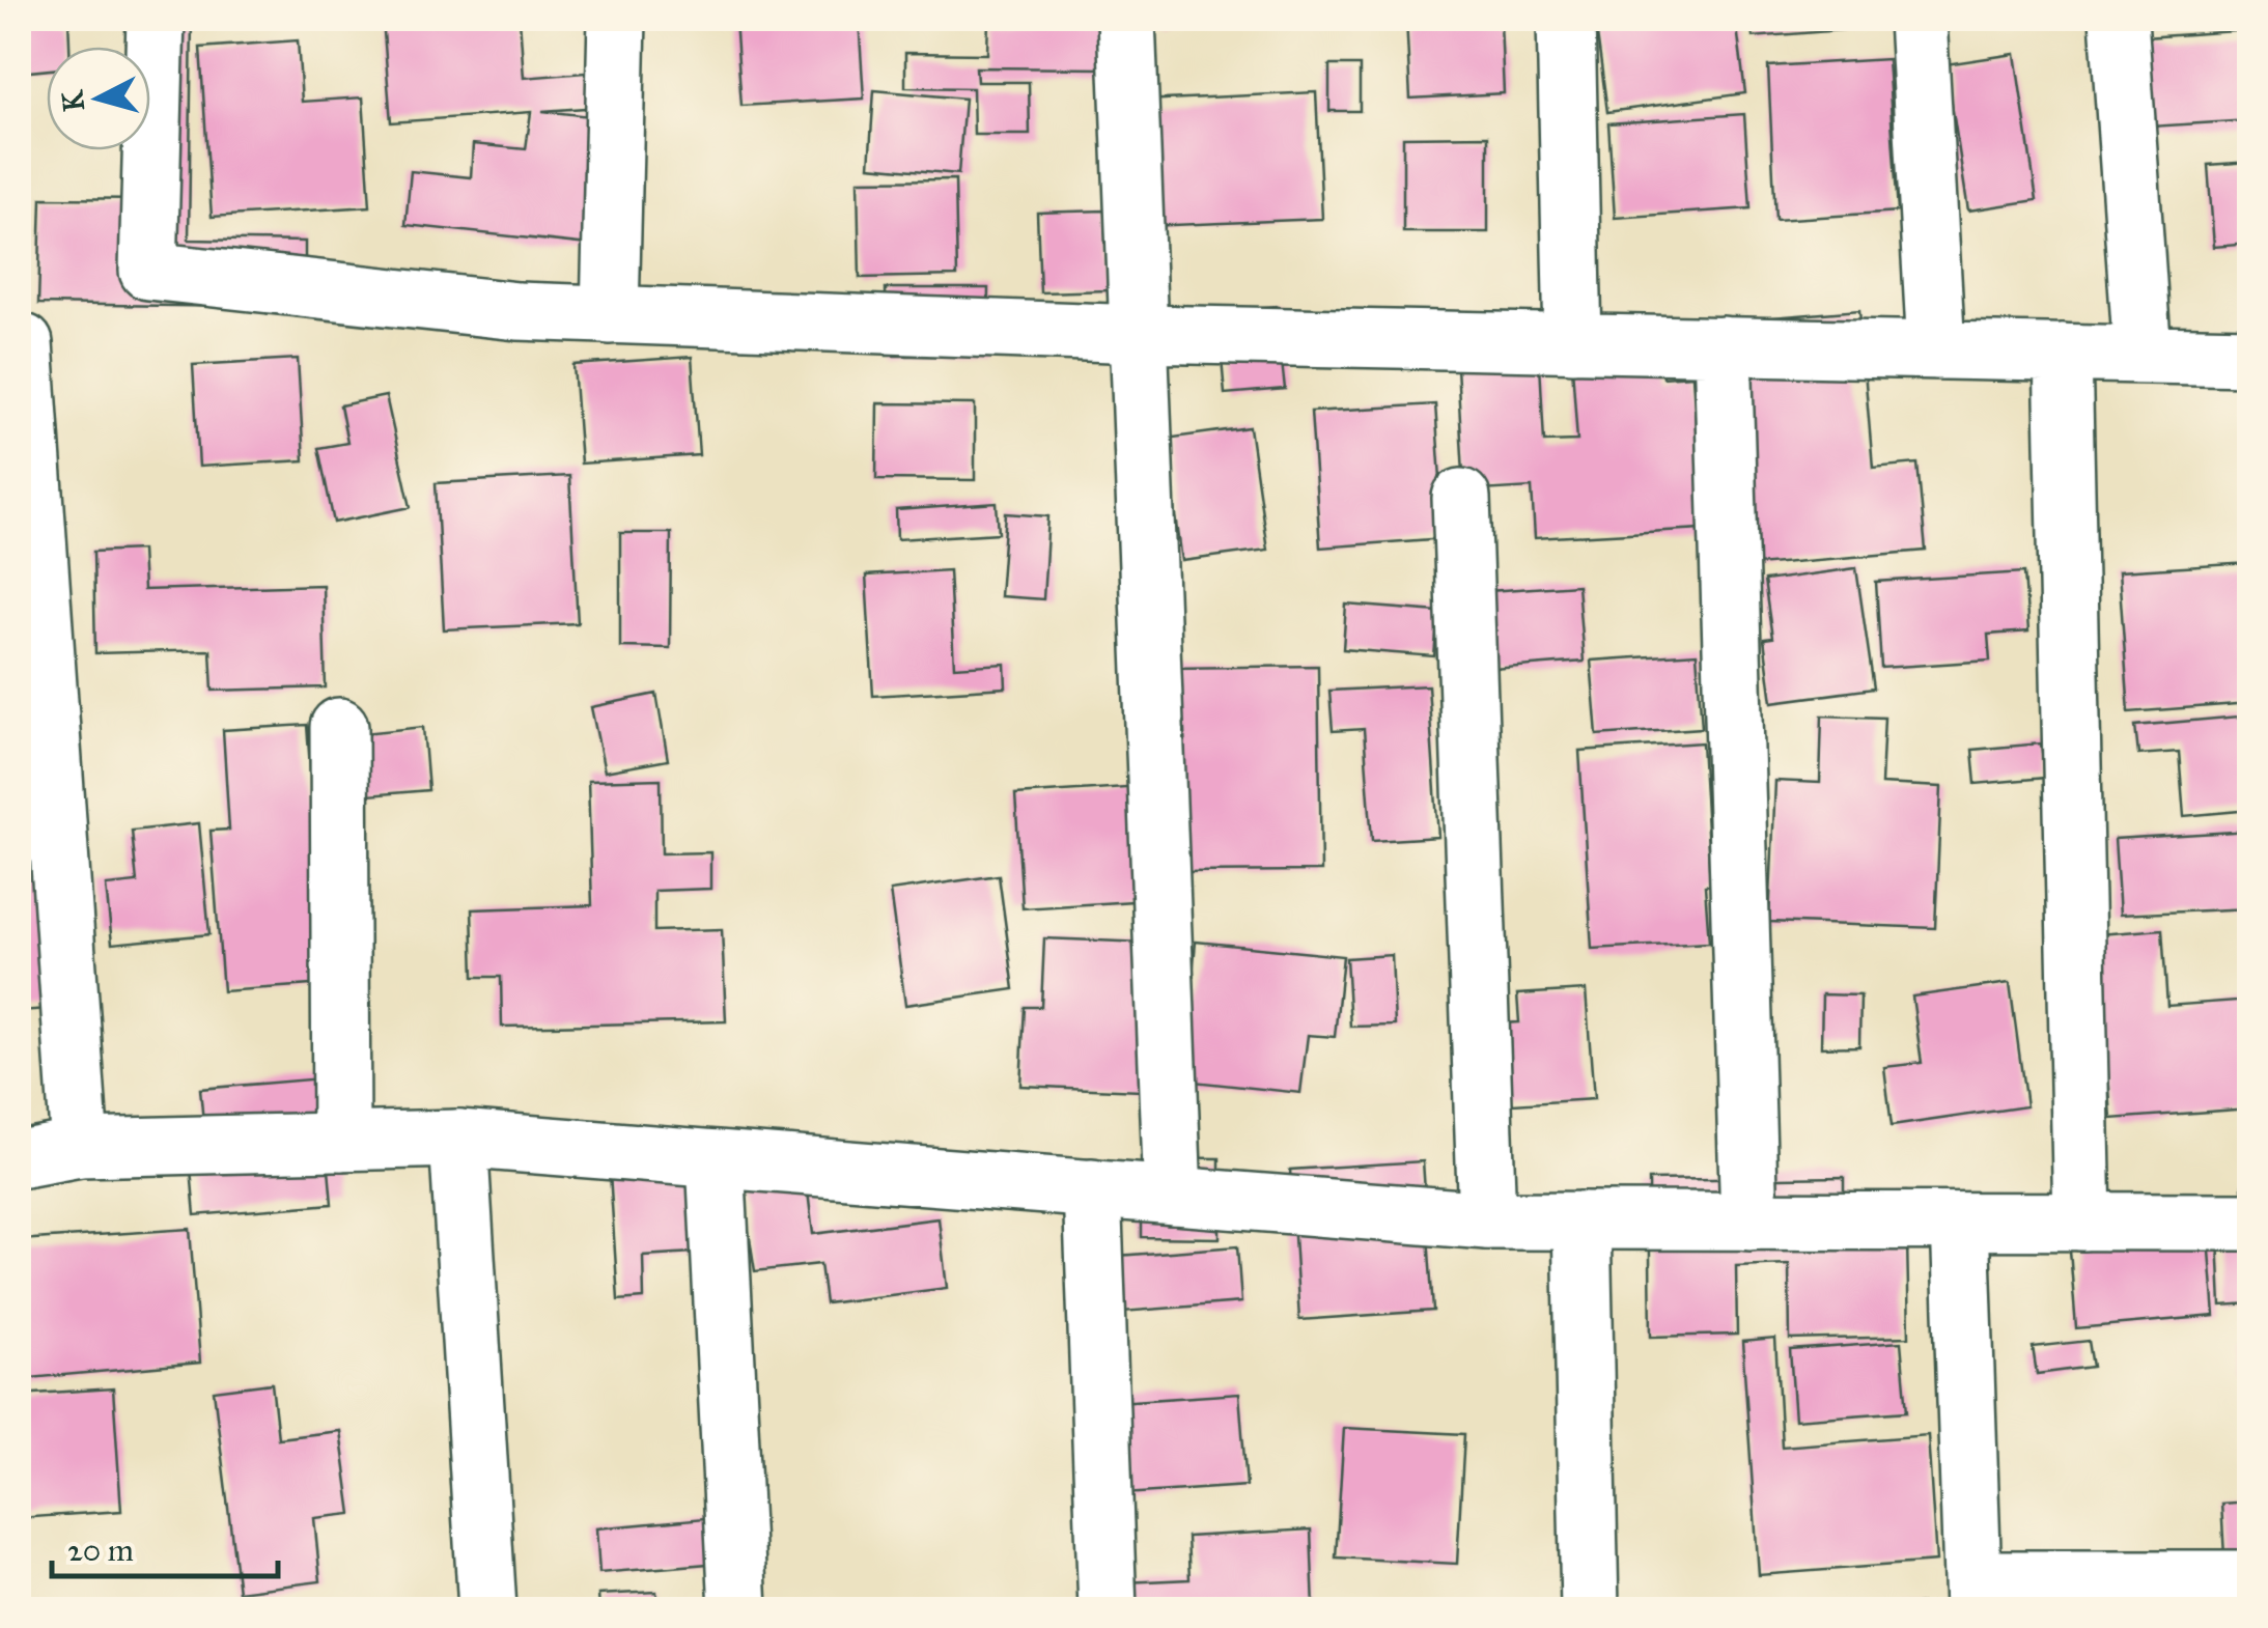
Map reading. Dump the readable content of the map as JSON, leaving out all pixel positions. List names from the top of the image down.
{
  "scale_bar": "20 m",
  "north": "left"
}
